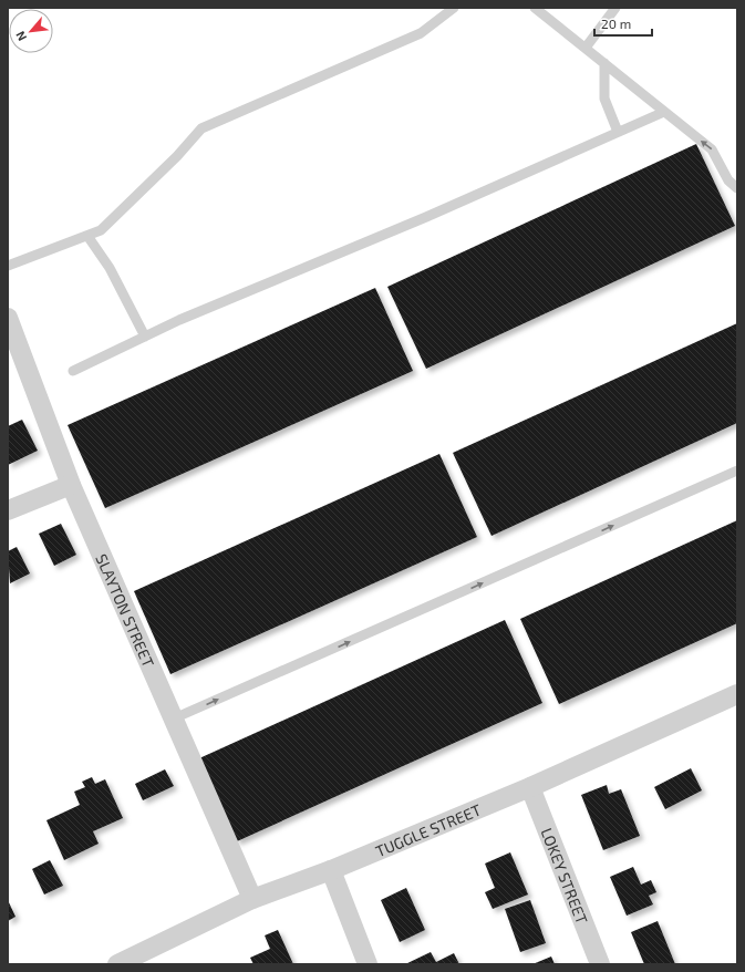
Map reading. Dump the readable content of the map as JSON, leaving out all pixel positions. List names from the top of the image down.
{
  "streets": {
    "street": ["SLAYTON STREET", "TUGGLE STREET", "LOKEY STREET"]
  },
  "crossings": [
    ["SLAYTON STREET", "TUGGLE STREET"],
    ["TUGGLE STREET", "LOKEY STREET"]
  ],
  "scale_bar": "20 m",
  "north": "bottom left"
}
